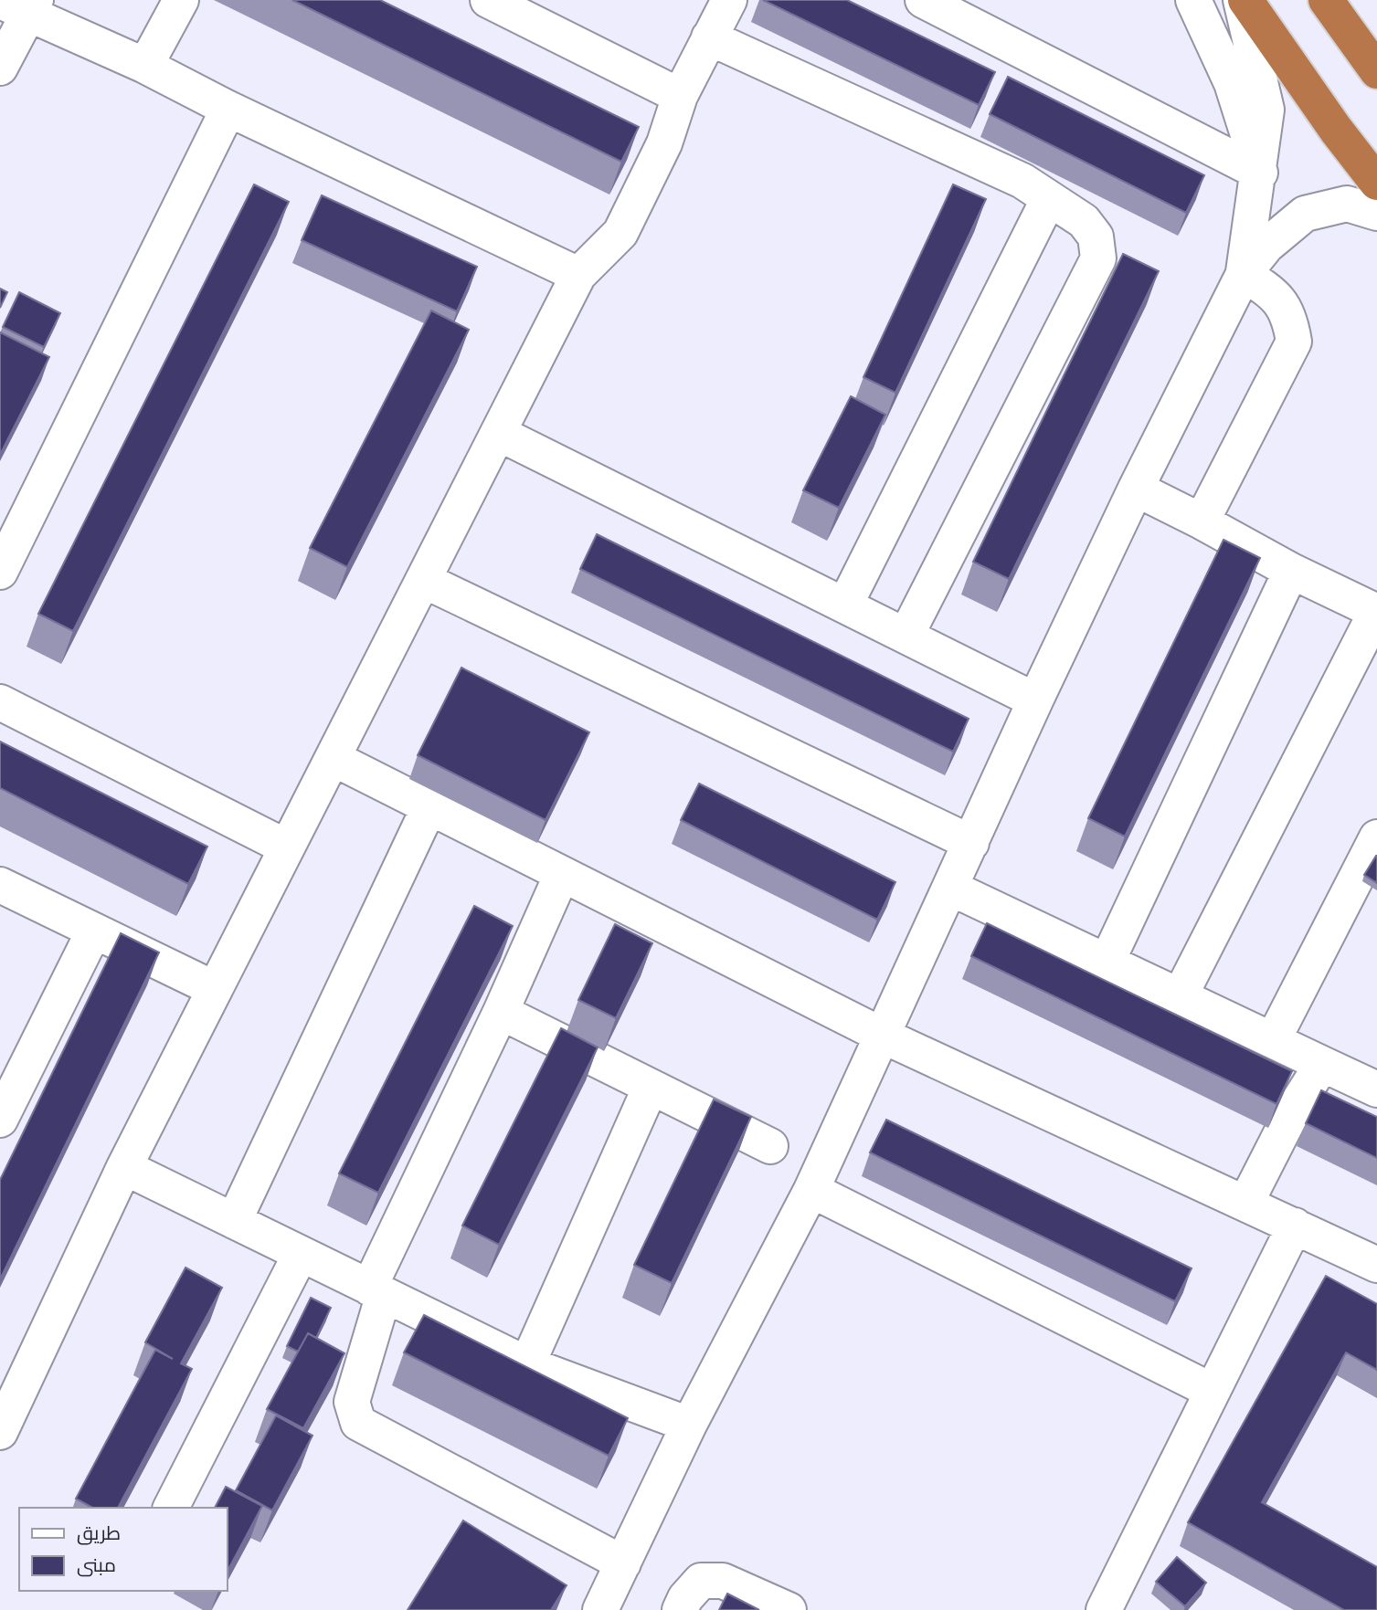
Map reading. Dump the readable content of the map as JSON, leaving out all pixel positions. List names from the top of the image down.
{
  "legend": ["طريق", "مبنى"]
}
